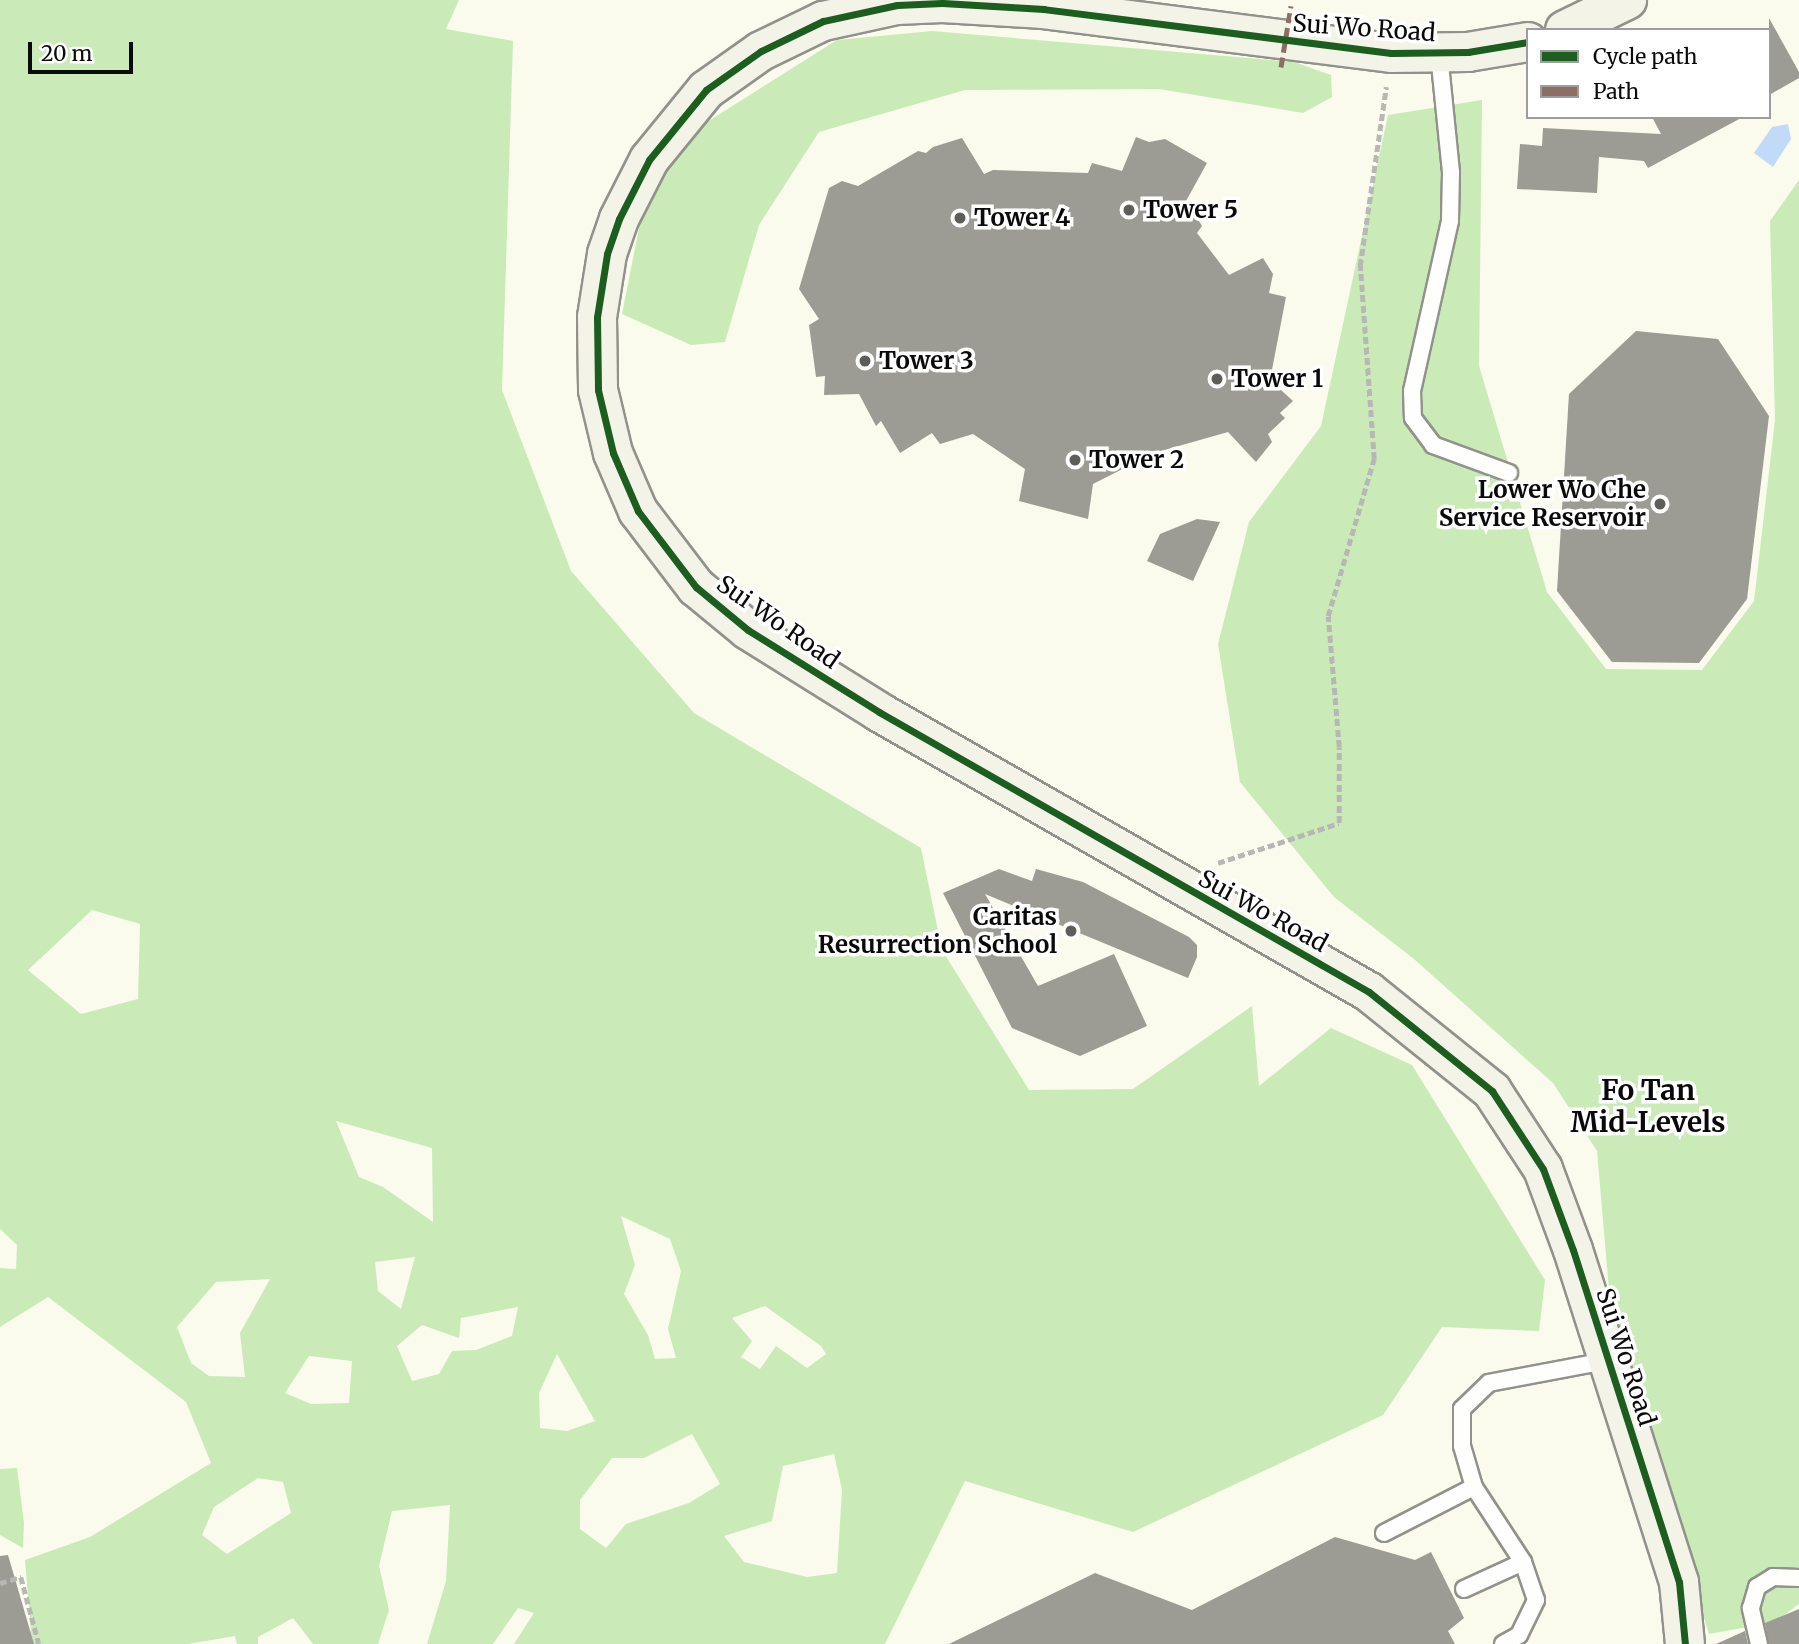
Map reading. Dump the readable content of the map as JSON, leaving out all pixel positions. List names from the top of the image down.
{
  "streets": {
    "street": ["Sui Wo Road"]
  },
  "districts": ["Fo Tan Mid-Levels"],
  "places": [
    "Tower 5",
    "Tower 4",
    "Tower 3",
    "Tower 1",
    "Tower 2",
    "Lower Wo Che Service Reservoir",
    "Caritas Resurrection School"
  ],
  "legend": ["Cycle path", "Path"],
  "scale_bar": "20 m"
}
